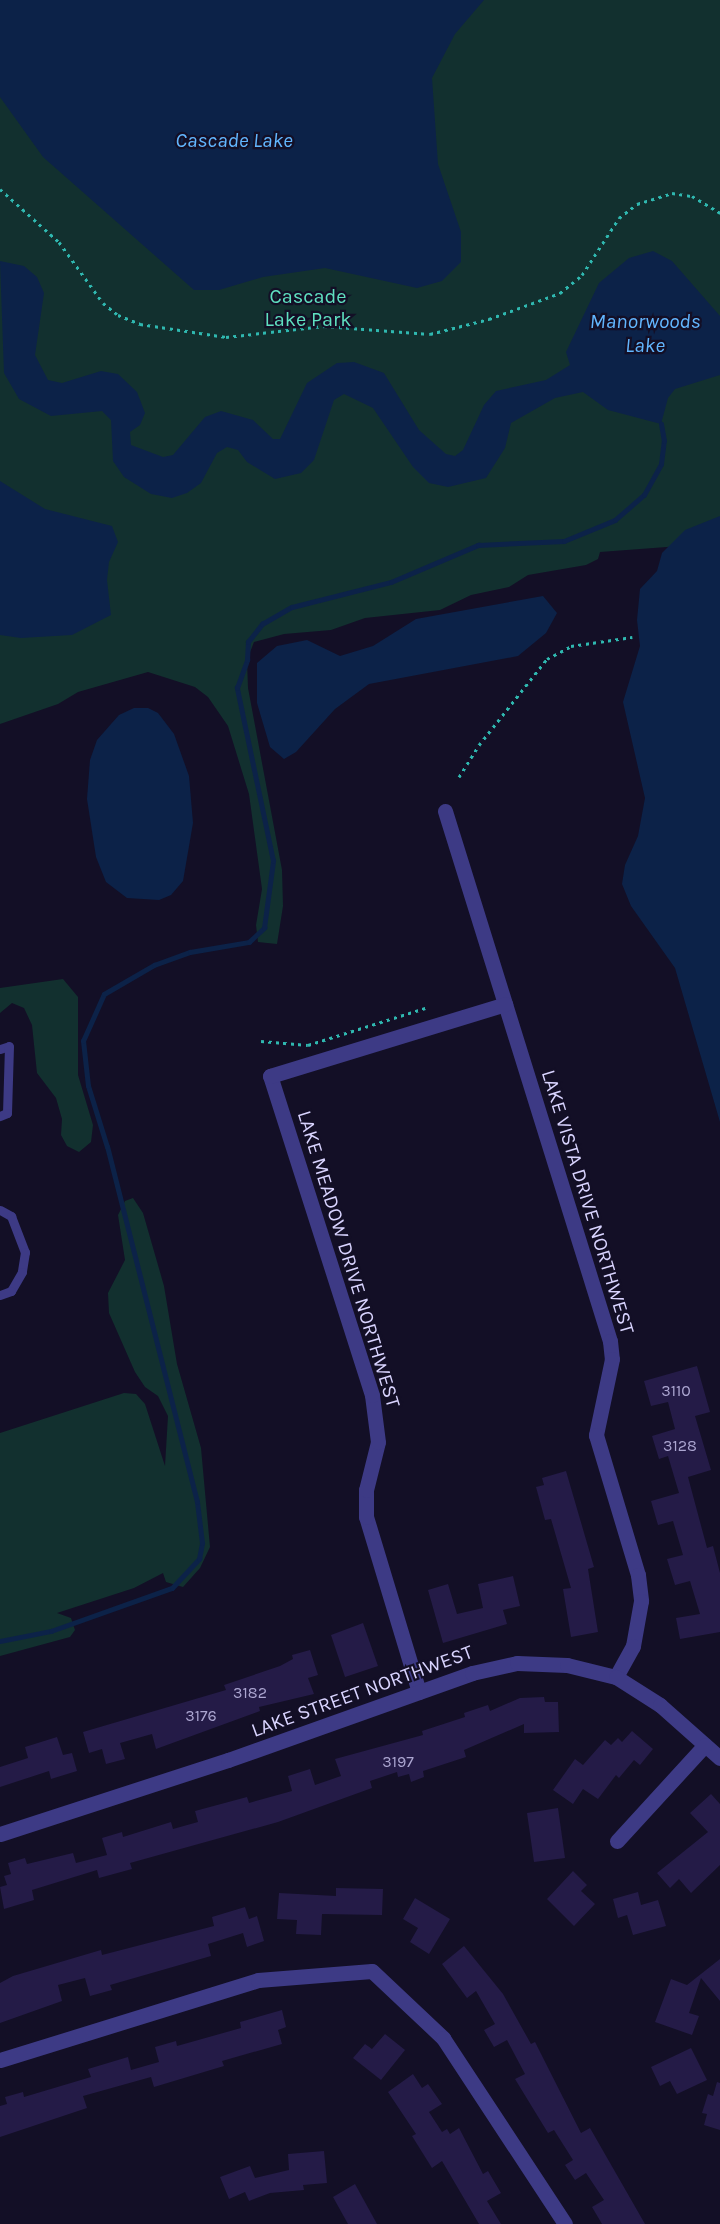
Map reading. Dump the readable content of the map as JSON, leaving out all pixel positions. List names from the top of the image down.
{
  "streets": {
    "street": ["LAKE VISTA DRIVE NORTHWEST", "LAKE MEADOW DRIVE NORTHWEST", "LAKE STREET NORTHWEST"]
  },
  "crossings": [
    ["LAKE VISTA DRIVE NORTHWEST", "LAKE MEADOW DRIVE NORTHWEST"],
    ["LAKE VISTA DRIVE NORTHWEST", "LAKE STREET NORTHWEST"],
    ["LAKE MEADOW DRIVE NORTHWEST", "LAKE STREET NORTHWEST"]
  ],
  "water": ["Cascade Lake", "Manorwoods Lake"],
  "parks": ["Cascade Lake Park"],
  "house_numbers": [
    "3110",
    "3128",
    "3182",
    "3176",
    "3197"
  ]
}
